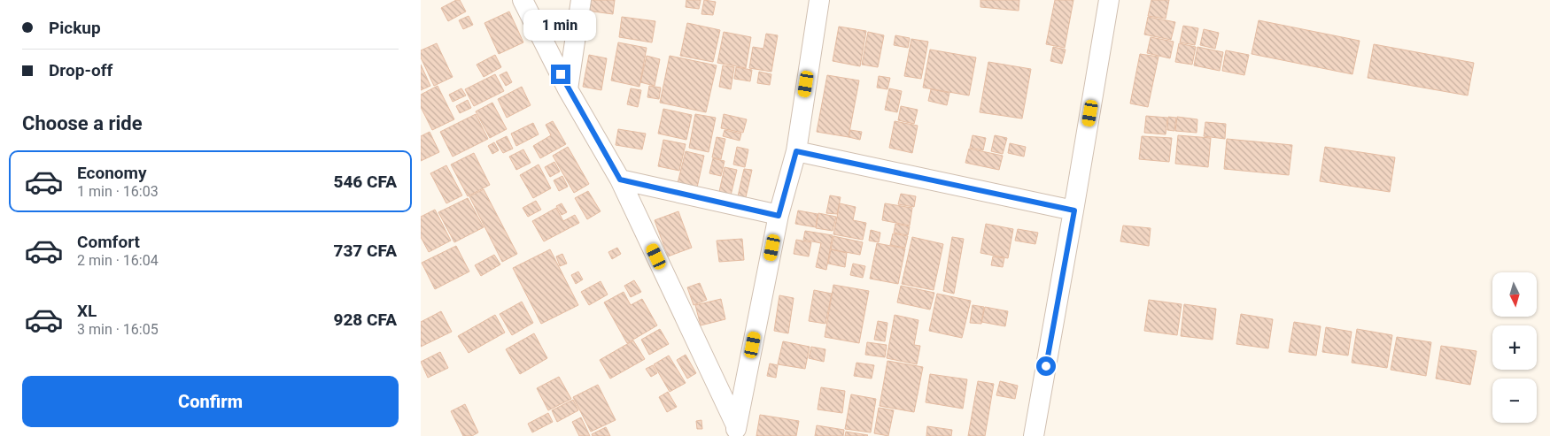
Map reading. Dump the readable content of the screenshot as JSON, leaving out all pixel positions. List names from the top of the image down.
{
  "north": "bottom",
  "page": {
    "banner": ["Pickup", "Drop-off"],
    "bubble": "1 min",
    "heading": "Choose a ride",
    "list": [
      {
        "name": "Economy",
        "note": "1 min · 16:03",
        "value": "546 CFA"
      },
      {
        "name": "Comfort",
        "note": "2 min · 16:04",
        "value": "737 CFA"
      },
      {
        "name": "XL",
        "note": "3 min · 16:05",
        "value": "928 CFA"
      }
    ],
    "map_buttons": ["+", "−"],
    "buttons": "Confirm"
  }
}
